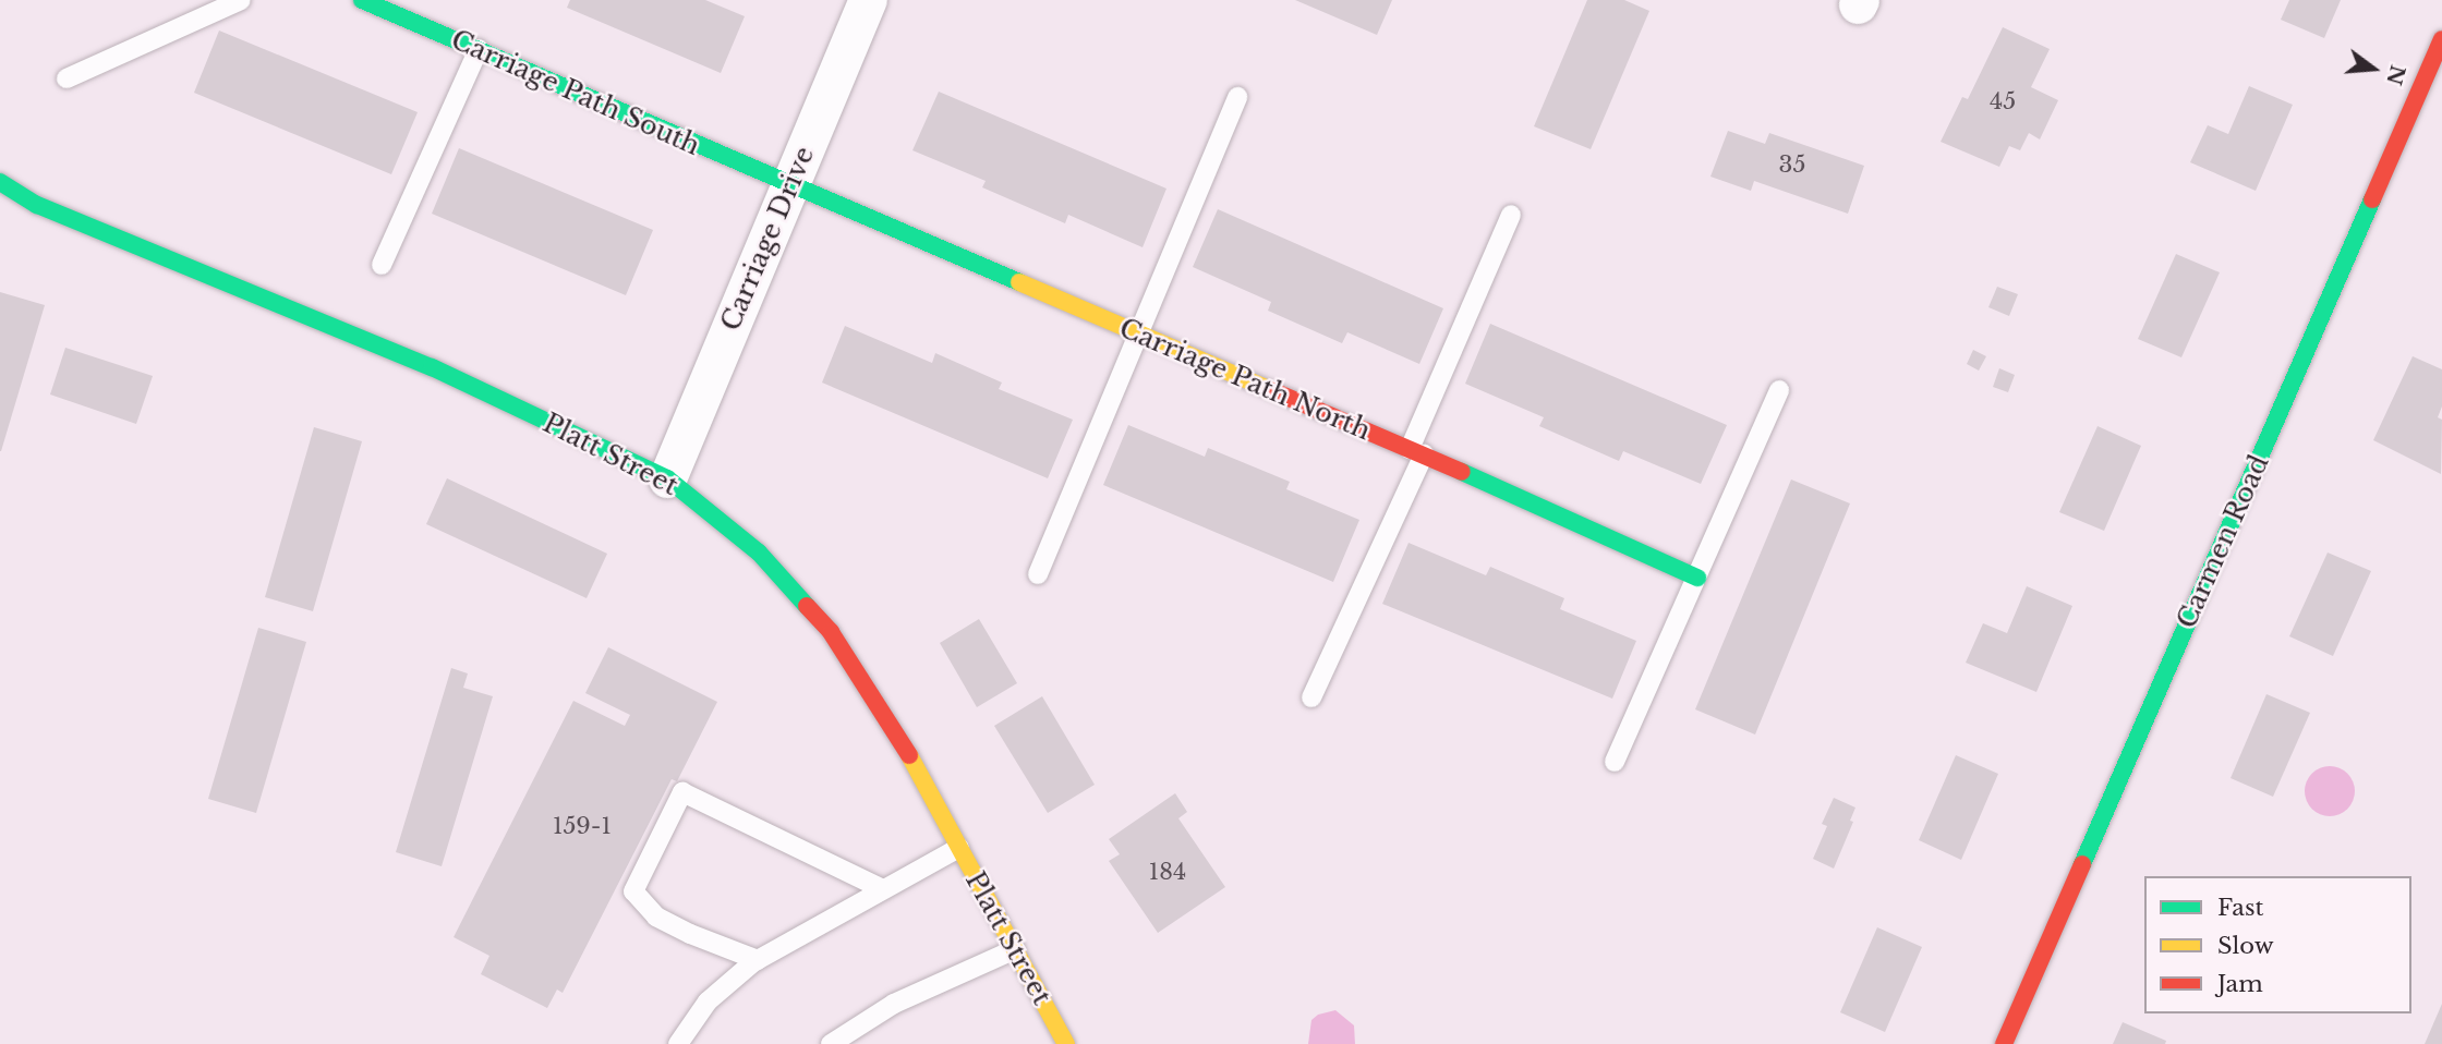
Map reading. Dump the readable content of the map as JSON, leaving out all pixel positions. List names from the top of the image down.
{
  "streets": {
    "street": [
      "Carriage Path South",
      "Carriage Drive",
      "Carriage Path North",
      "Platt Street",
      "Carmen Road"
    ]
  },
  "crossings": [
    ["Carriage Path South", "Carriage Drive"],
    ["Carriage Path South", "Carriage Path North"],
    ["Carriage Drive", "Carriage Path North"],
    ["Carriage Drive", "Platt Street"]
  ],
  "house_numbers": [
    "45",
    "35",
    "159-1",
    "184"
  ],
  "legend": ["Fast", "Slow", "Jam"],
  "north": "right"
}
